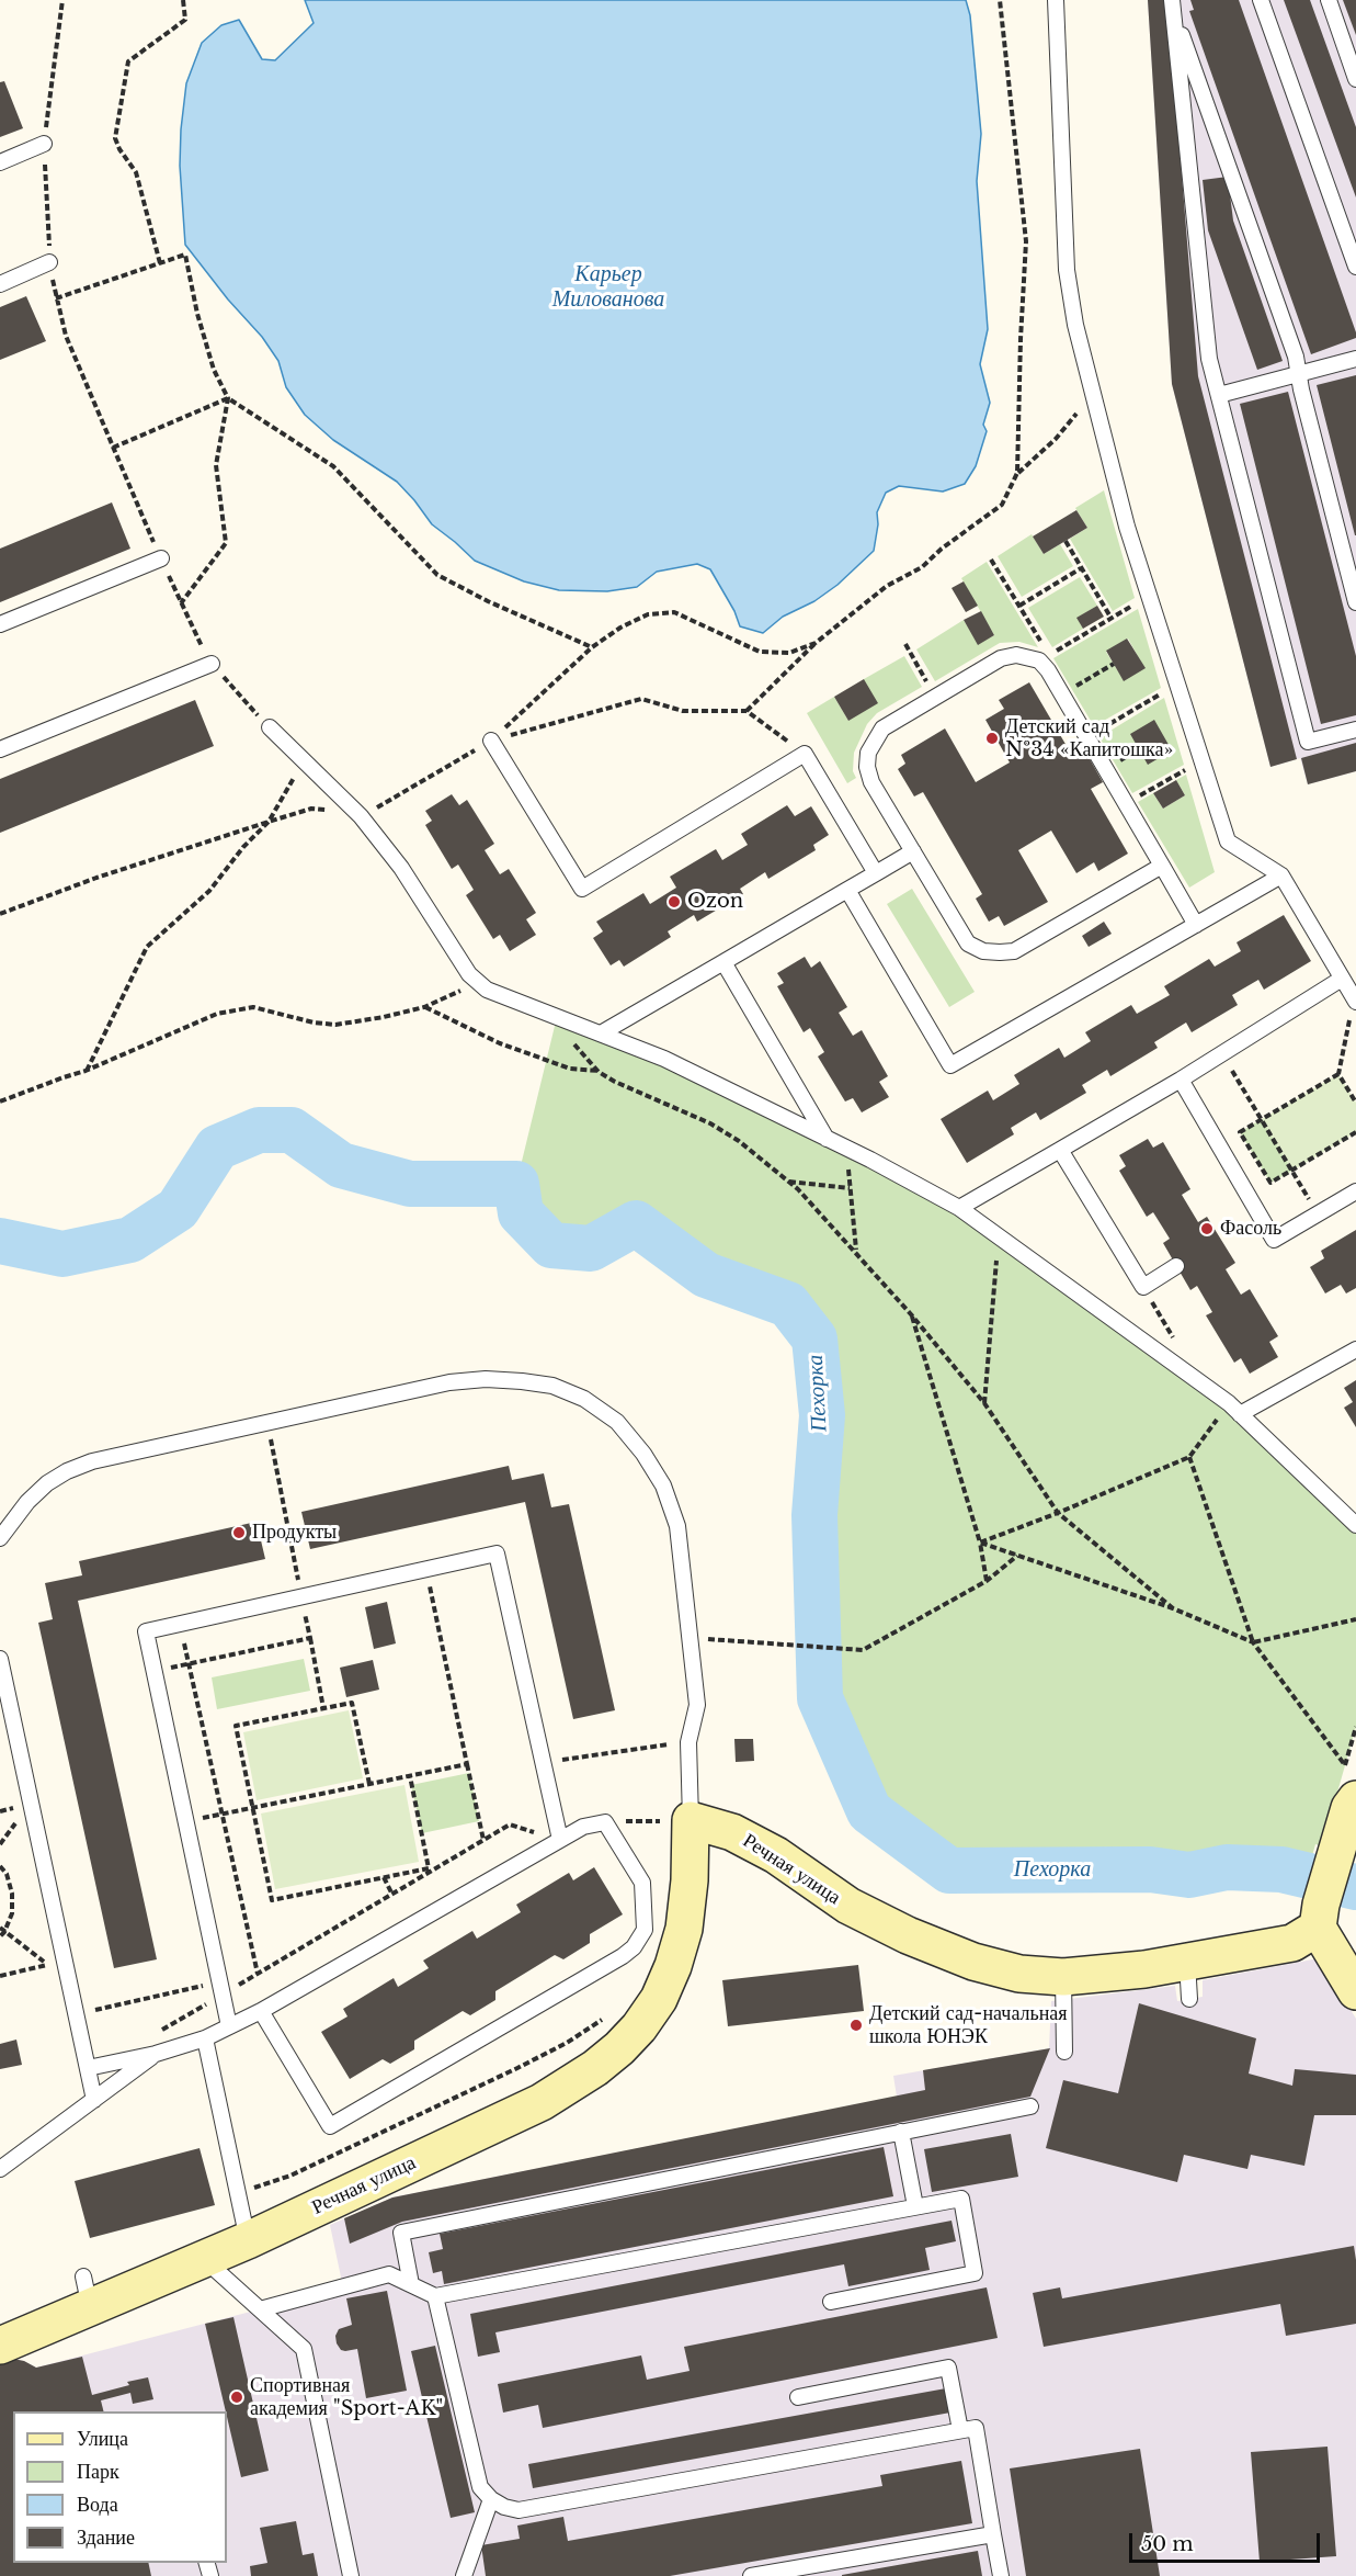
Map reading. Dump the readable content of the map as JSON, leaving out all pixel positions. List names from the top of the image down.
{
  "streets": {
    "street": ["Речная улица"]
  },
  "water": ["Карьер Милованова", "Пехорка"],
  "places": [
    "Детский сад №34 «Капитошка»",
    "Ozon",
    "Фасоль",
    "Продукты",
    "Детский сад-начальная школа ЮНЭК",
    "Спортивная академия \"Sport-AK\""
  ],
  "legend": [
    "Улица",
    "Парк",
    "Вода",
    "Здание"
  ],
  "scale_bar": "50 m"
}
